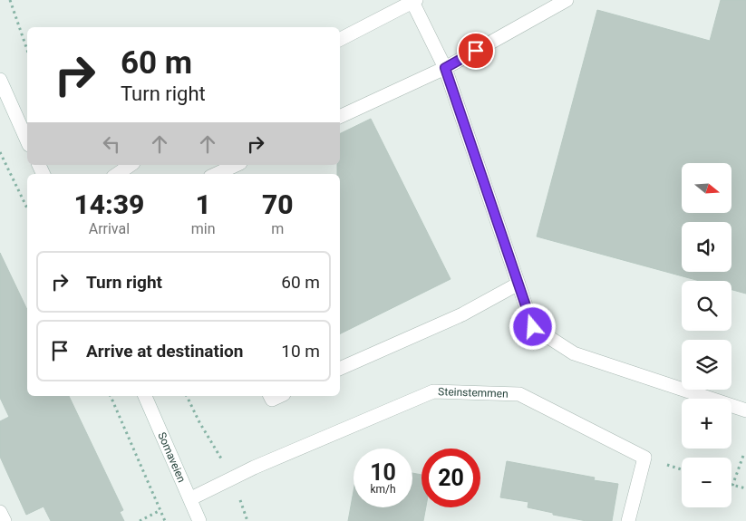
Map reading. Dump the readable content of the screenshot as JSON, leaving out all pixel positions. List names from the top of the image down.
{
  "streets": {
    "street": ["Steinstemmen", "Somaveien"]
  },
  "crossings": [
    ["Steinstemmen", "Somaveien"]
  ],
  "north": "right",
  "page": {
    "turn": ["60 m", "Turn right"],
    "map_buttons": ["+", "−"],
    "eta": [
      "14:39",
      "Arrival",
      "1",
      "min",
      "70",
      "m"
    ],
    "list": [
      {
        "name": "Turn right",
        "value": "60 m"
      },
      {
        "name": "Arrive at destination",
        "value": "10 m"
      }
    ],
    "speed": "10 km/h",
    "limit": "20"
  }
}
